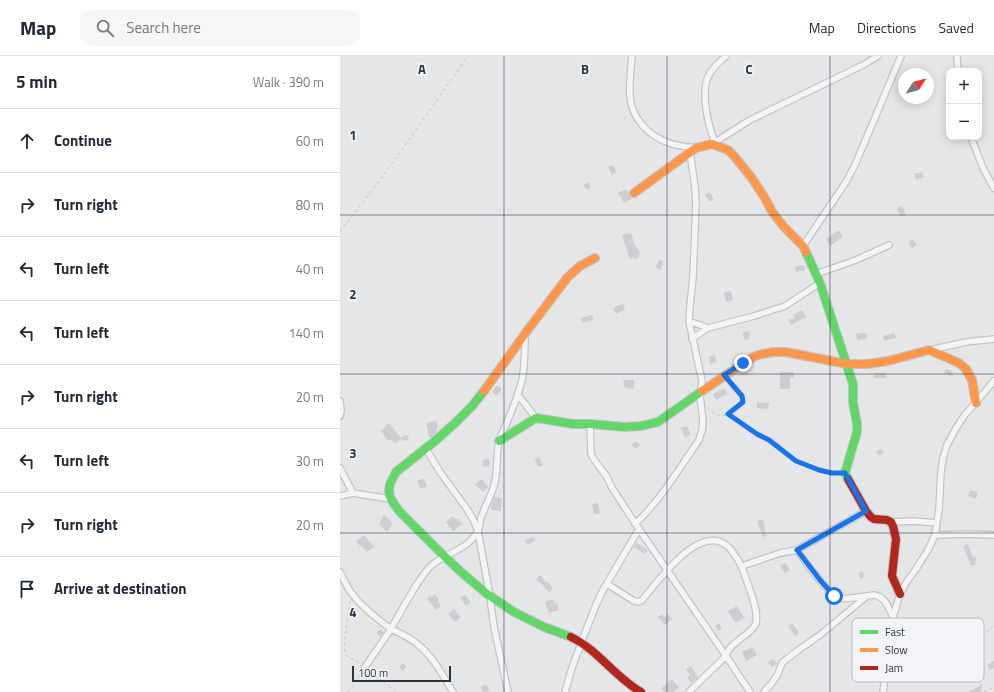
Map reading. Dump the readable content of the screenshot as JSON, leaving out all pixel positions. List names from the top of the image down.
{
  "legend": ["Fast", "Slow", "Jam"],
  "scale_bar": "100 m",
  "north": "top right",
  "page": {
    "header": "Map",
    "search": "Search here",
    "nav": ["Map", "Directions", "Saved"],
    "heading": ["5 min", "Walk · 390 m"],
    "map_buttons": ["+", "−"],
    "list": [
      ["Continue", "60 m"],
      ["Turn right", "80 m"],
      ["Turn left", "40 m"],
      ["Turn left", "140 m"],
      ["Turn right", "20 m"],
      ["Turn left", "30 m"],
      ["Turn right", "20 m"],
      "Arrive at destination"
    ],
    "scale": "100 m"
  },
  "grid": {
    "columns": ["A", "B", "C"],
    "rows": [
      "1",
      "2",
      "3",
      "4"
    ]
  }
}
